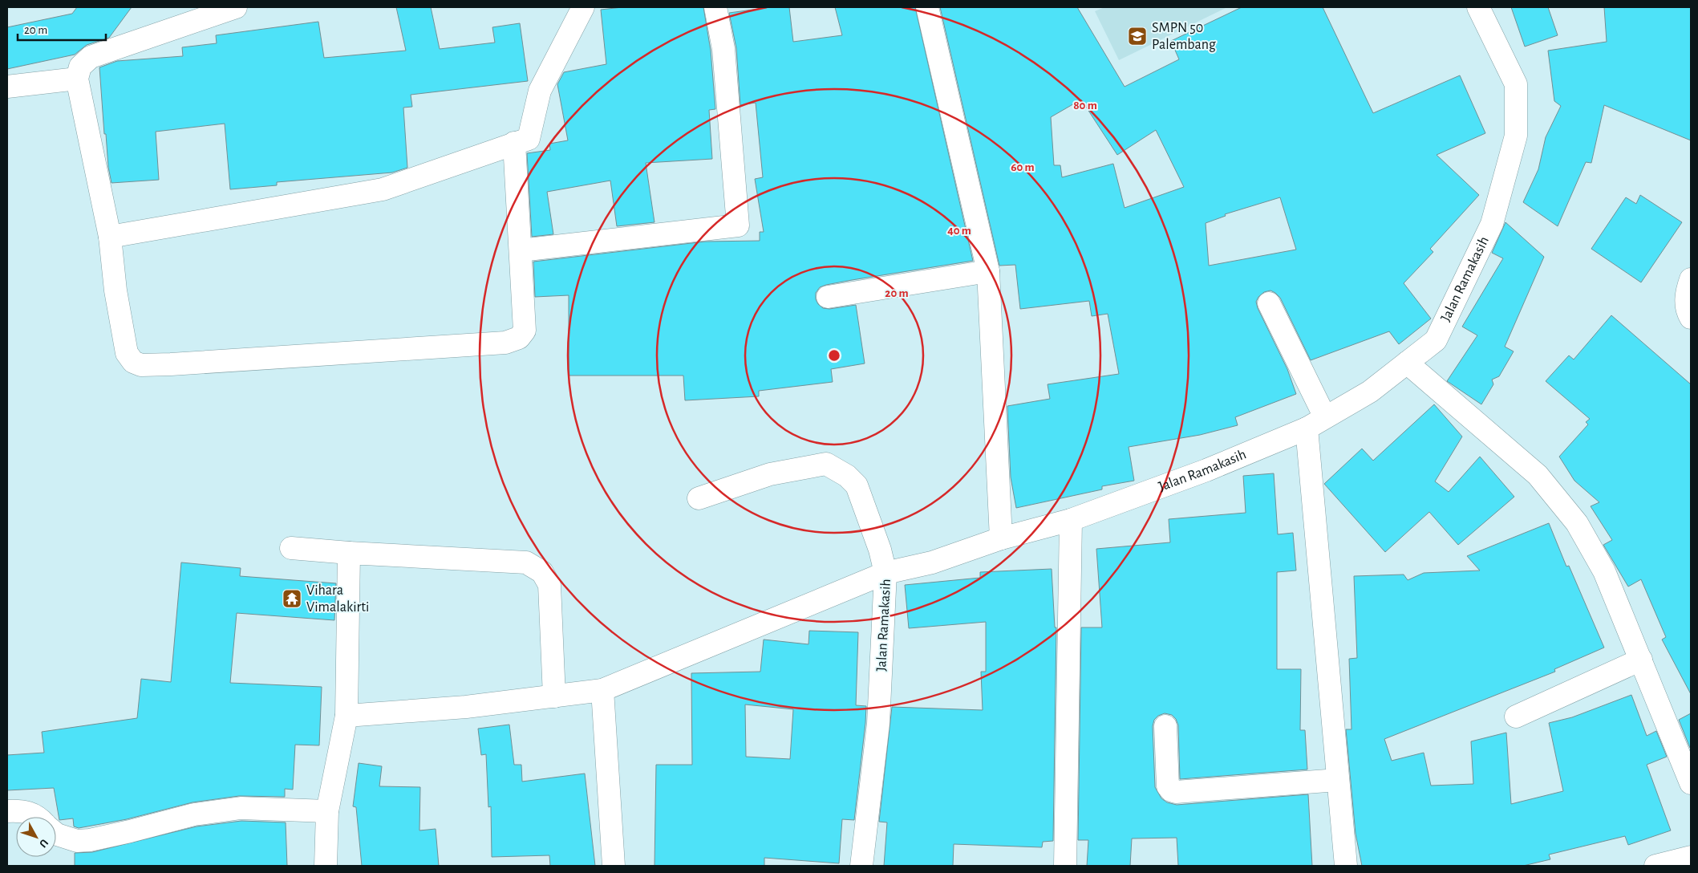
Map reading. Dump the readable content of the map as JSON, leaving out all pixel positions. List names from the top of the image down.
{
  "streets": {
    "street": ["Jalan Ramakasih"]
  },
  "places": {
    "school or university": ["SMPN 50 Palembang"],
    "temple": ["Vihara Vimalakirti"]
  },
  "scale_bar": "20 m",
  "north": "bottom right",
  "rings": [
    "80 m",
    "60 m",
    "40 m",
    "20 m"
  ]
}
